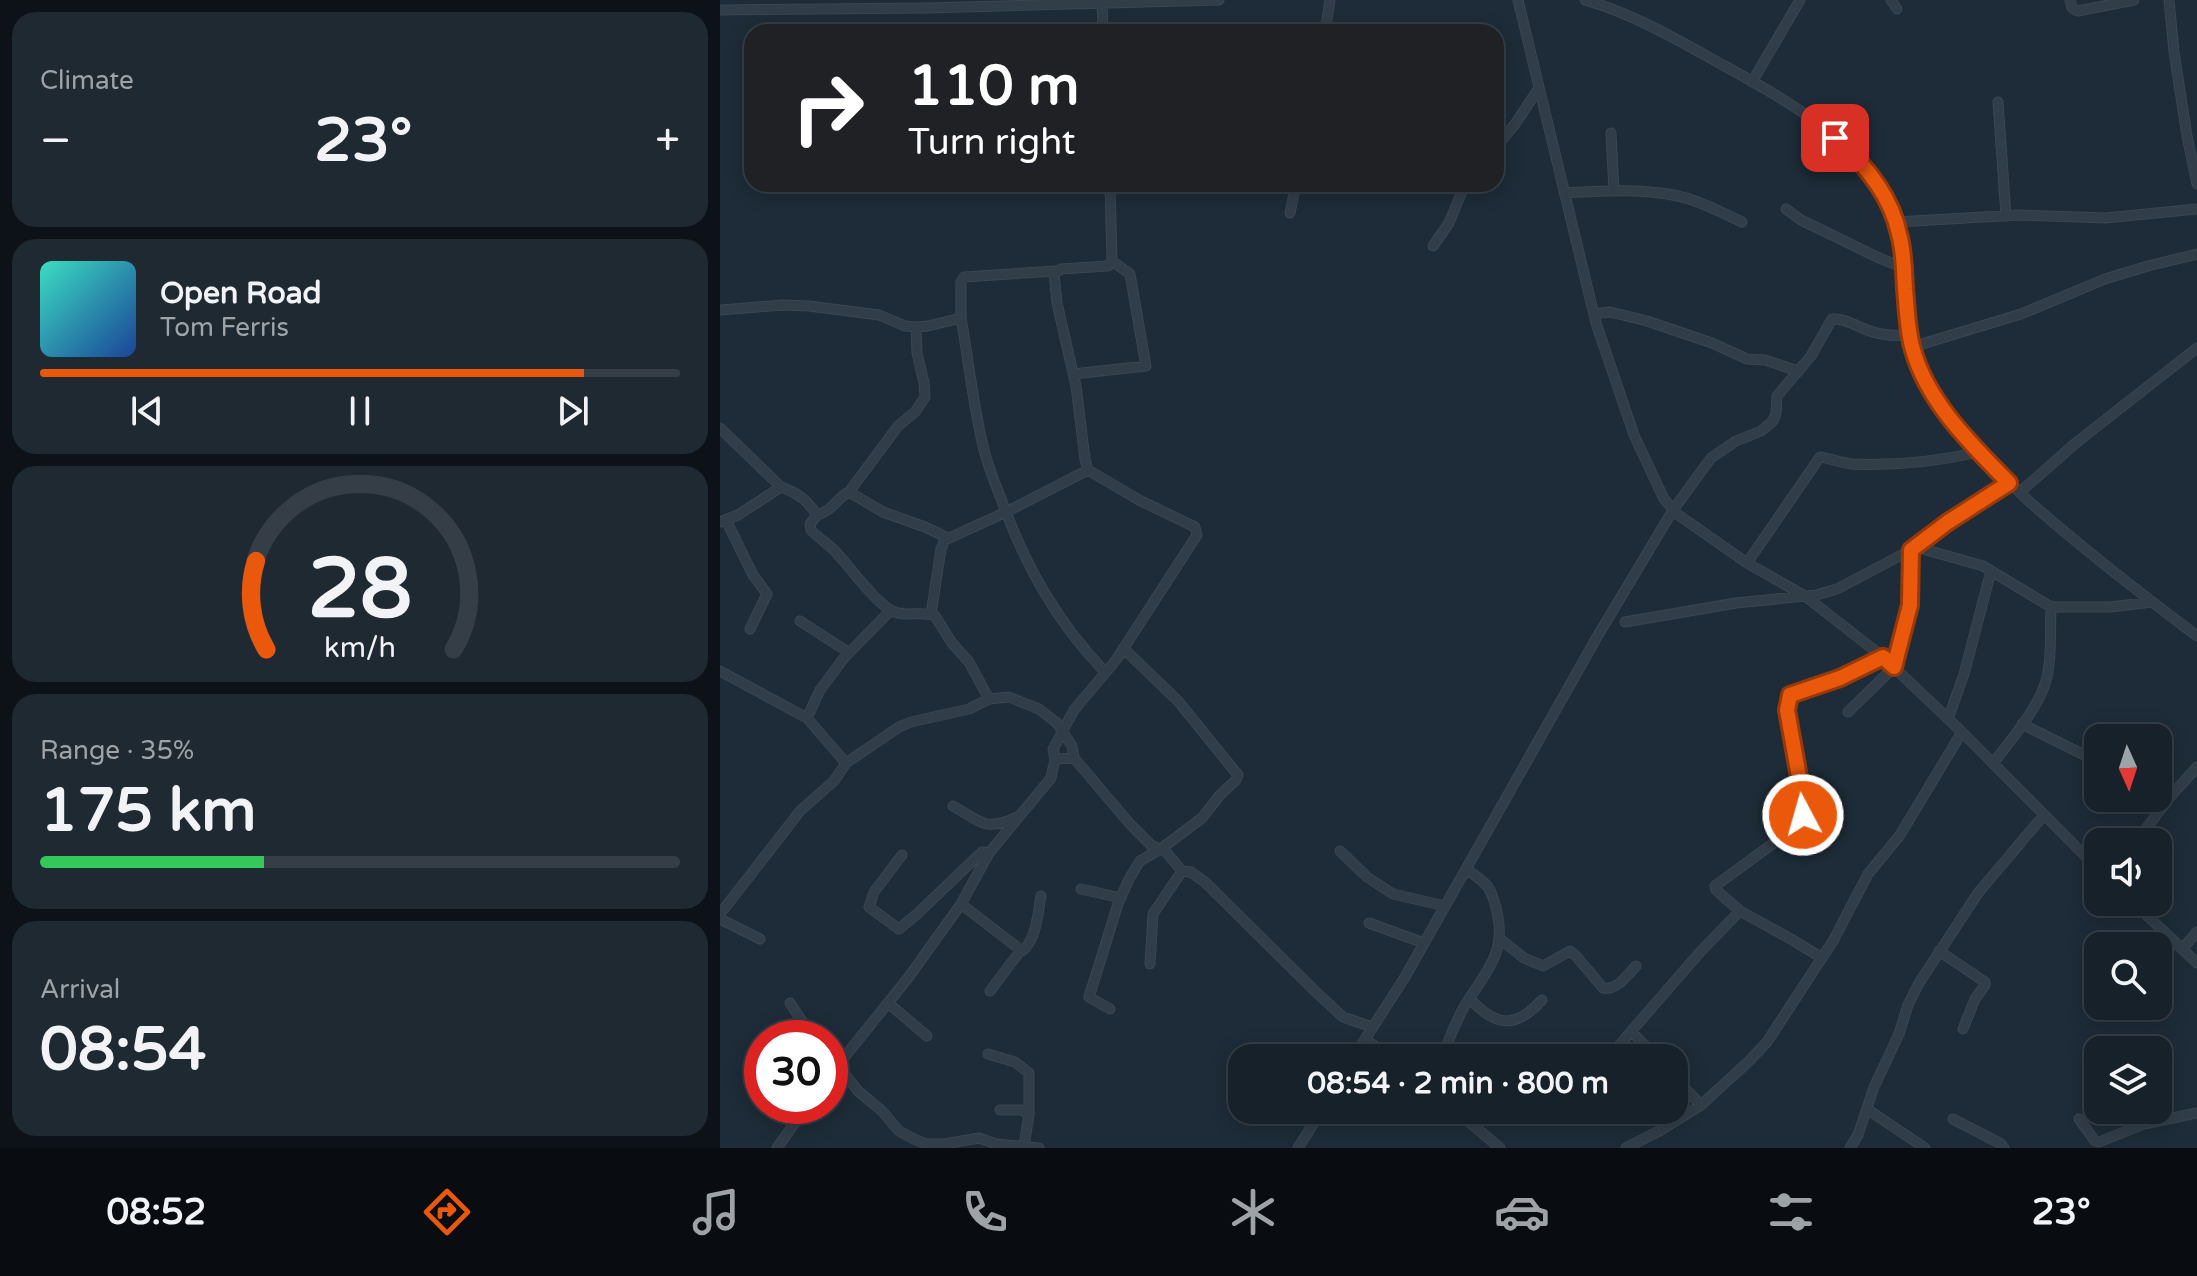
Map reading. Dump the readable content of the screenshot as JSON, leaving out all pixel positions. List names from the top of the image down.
{
  "north": "bottom",
  "page": {
    "tile": [
      "Climate",
      ["Range · 35%", "175 km"],
      ["Arrival", "08:54"]
    ],
    "turn": ["110 m", "Turn right"],
    "heat": ["−", "23°", "+"],
    "song": ["Open Road", "Tom Ferris"],
    "limit": "30",
    "trip": "08:54 · 2 min · 800 m",
    "tabs": ["08:52", "23°"],
    "gauge": ["28", "km/h"]
  }
}
